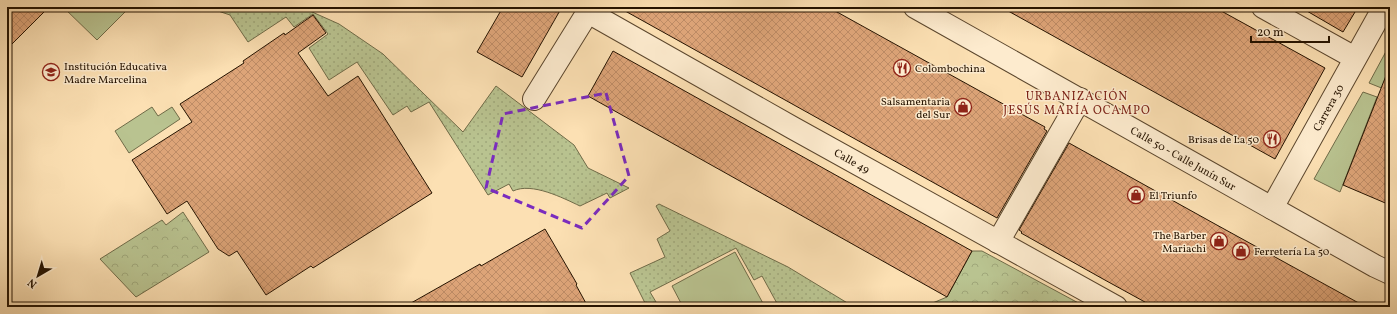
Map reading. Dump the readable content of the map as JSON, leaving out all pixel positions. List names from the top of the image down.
{
  "streets": {
    "street": ["Carrera 30", "Calle 50 - Calle Junín Sur", "Calle 49"]
  },
  "crossings": [
    ["Carrera 30", "Calle 50 - Calle Junín Sur"]
  ],
  "districts": ["URBANIZACIÓN JESÚS MARÍA OCAMPO"],
  "places": {
    "restaurant": ["Colombochina", "Brisas de La 50"],
    "school or university": ["Institución Educativa Madre Marcelina"],
    "shop": [
      "Salsamentaria del Sur",
      "El Triunfo",
      "The Barber Mariachi",
      "Ferretería La 50"
    ]
  },
  "scale_bar": "20 m",
  "north": "bottom left"
}
